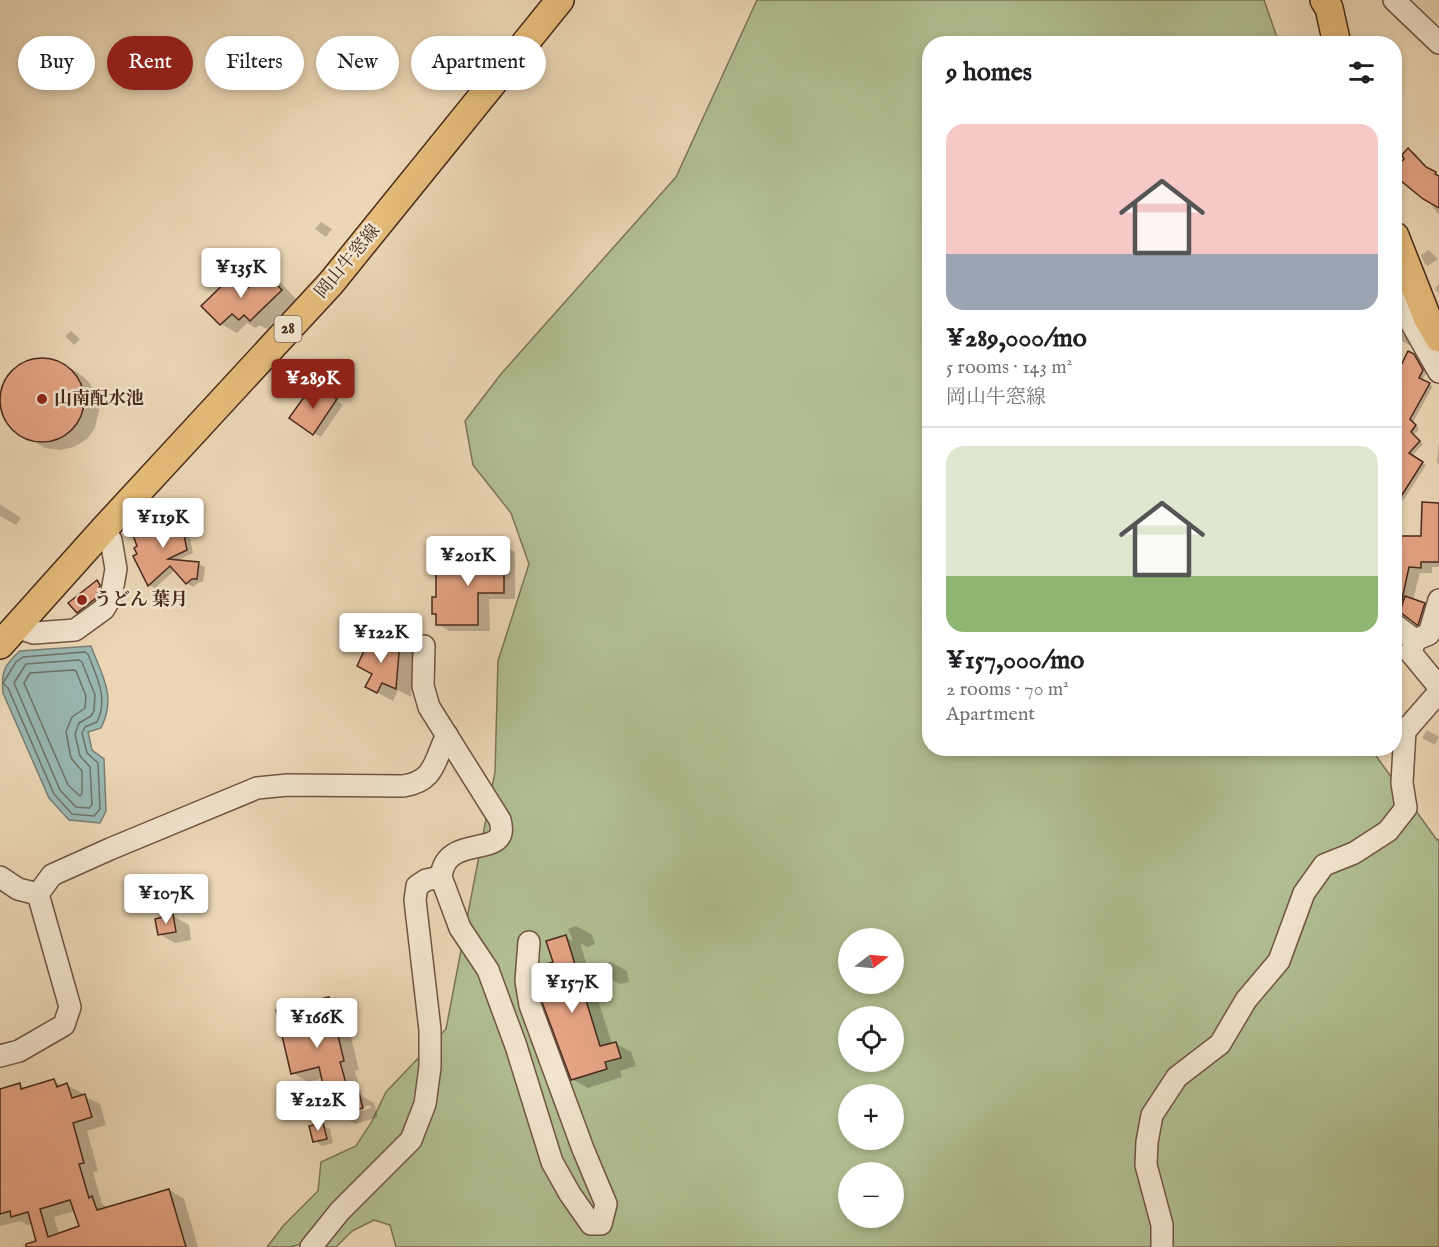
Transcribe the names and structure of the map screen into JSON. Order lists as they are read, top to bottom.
{
  "streets": {
    "main road": ["岡山牛窓線", "28"]
  },
  "places": ["山南配水池", "うどん 葉月"],
  "north": "right",
  "page": {
    "chip": [
      "Buy",
      "Rent",
      "Filters",
      "New",
      "Apartment"
    ],
    "heading": "9 homes",
    "list": [
      {
        "name": "¥289,000/mo",
        "note": "5 rooms · 143 m² · 岡山牛窓線"
      },
      {
        "name": "¥157,000/mo",
        "note": "2 rooms · 70 m² · Apartment"
      }
    ],
    "price": [
      "¥135K",
      "¥289K",
      "¥119K",
      "¥201K",
      "¥122K",
      "¥107K",
      "¥157K",
      "¥166K",
      "¥212K"
    ],
    "map_buttons": ["+", "−"]
  }
}
